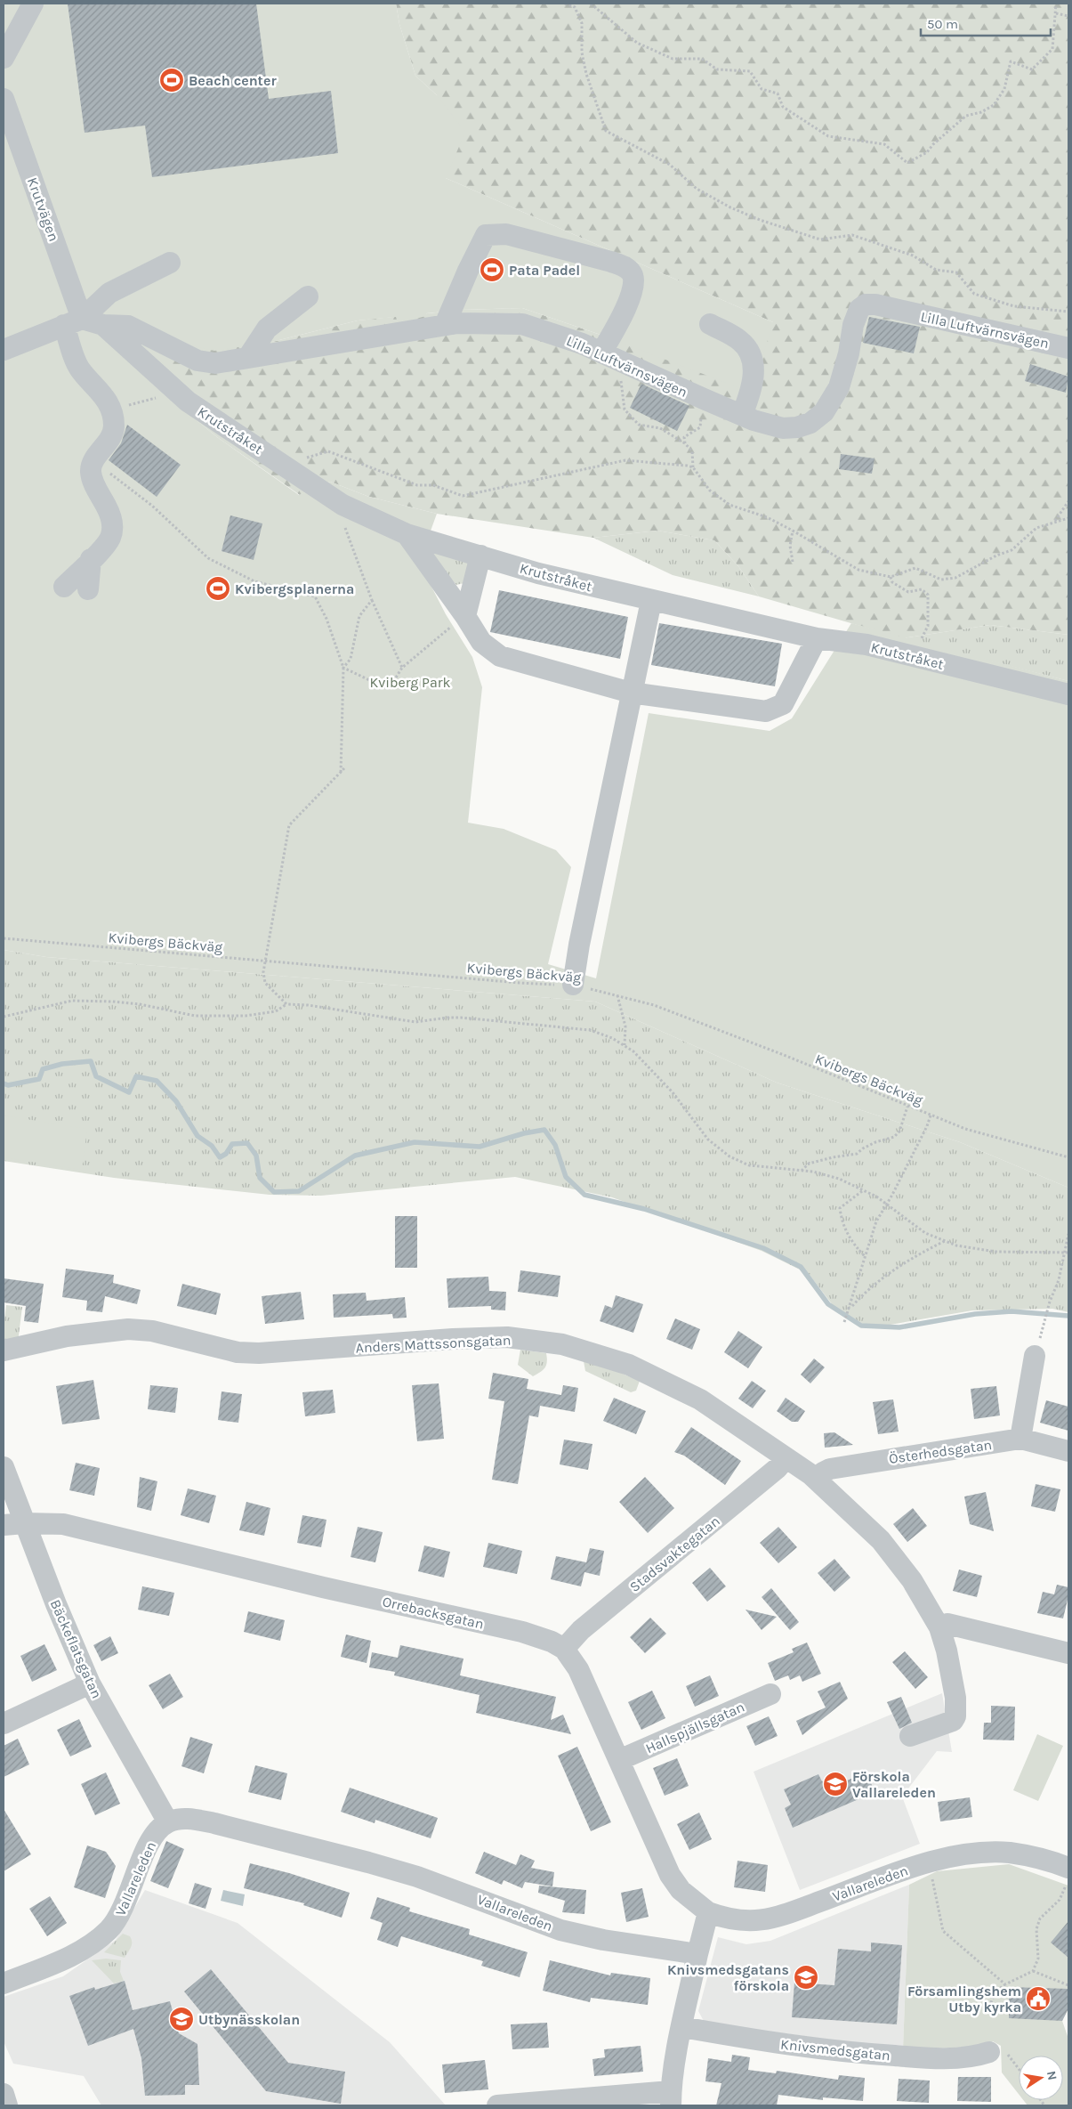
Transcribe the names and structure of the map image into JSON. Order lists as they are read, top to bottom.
{
  "streets": {
    "street": [
      "Krutvägen",
      "Lilla Luftvärnsvägen",
      "Krutstråket",
      "Anders Mattssonsgatan",
      "Österhedsgatan",
      "Stadsvaktegatan",
      "Orrebacksgatan",
      "Bäckeflatsgatan",
      "Hallspjällsgatan",
      "Vallareleden",
      "Knivsmedsgatan"
    ],
    "path": ["Kvibergs Bäckväg"]
  },
  "crossings": [
    ["Krutvägen", "Lilla Luftvärnsvägen"],
    ["Lilla Luftvärnsvägen", "Krutstråket"],
    ["Anders Mattssonsgatan", "Österhedsgatan"],
    ["Anders Mattssonsgatan", "Stadsvaktegatan"],
    ["Stadsvaktegatan", "Orrebacksgatan"],
    ["Orrebacksgatan", "Bäckeflatsgatan"],
    ["Orrebacksgatan", "Hallspjällsgatan"],
    ["Orrebacksgatan", "Vallareleden"],
    ["Bäckeflatsgatan", "Vallareleden"]
  ],
  "parks": ["Kviberg Park"],
  "places": {
    "sports": ["Beach center", "Pata Padel", "Kvibergsplanerna"],
    "school or university": ["Förskola Vallareleden", "Knivsmedsgatans förskola", "Utbynässkolan"],
    "public building": ["Församlingshem Utby kyrka"]
  },
  "scale_bar": "50 m",
  "north": "right"
}
